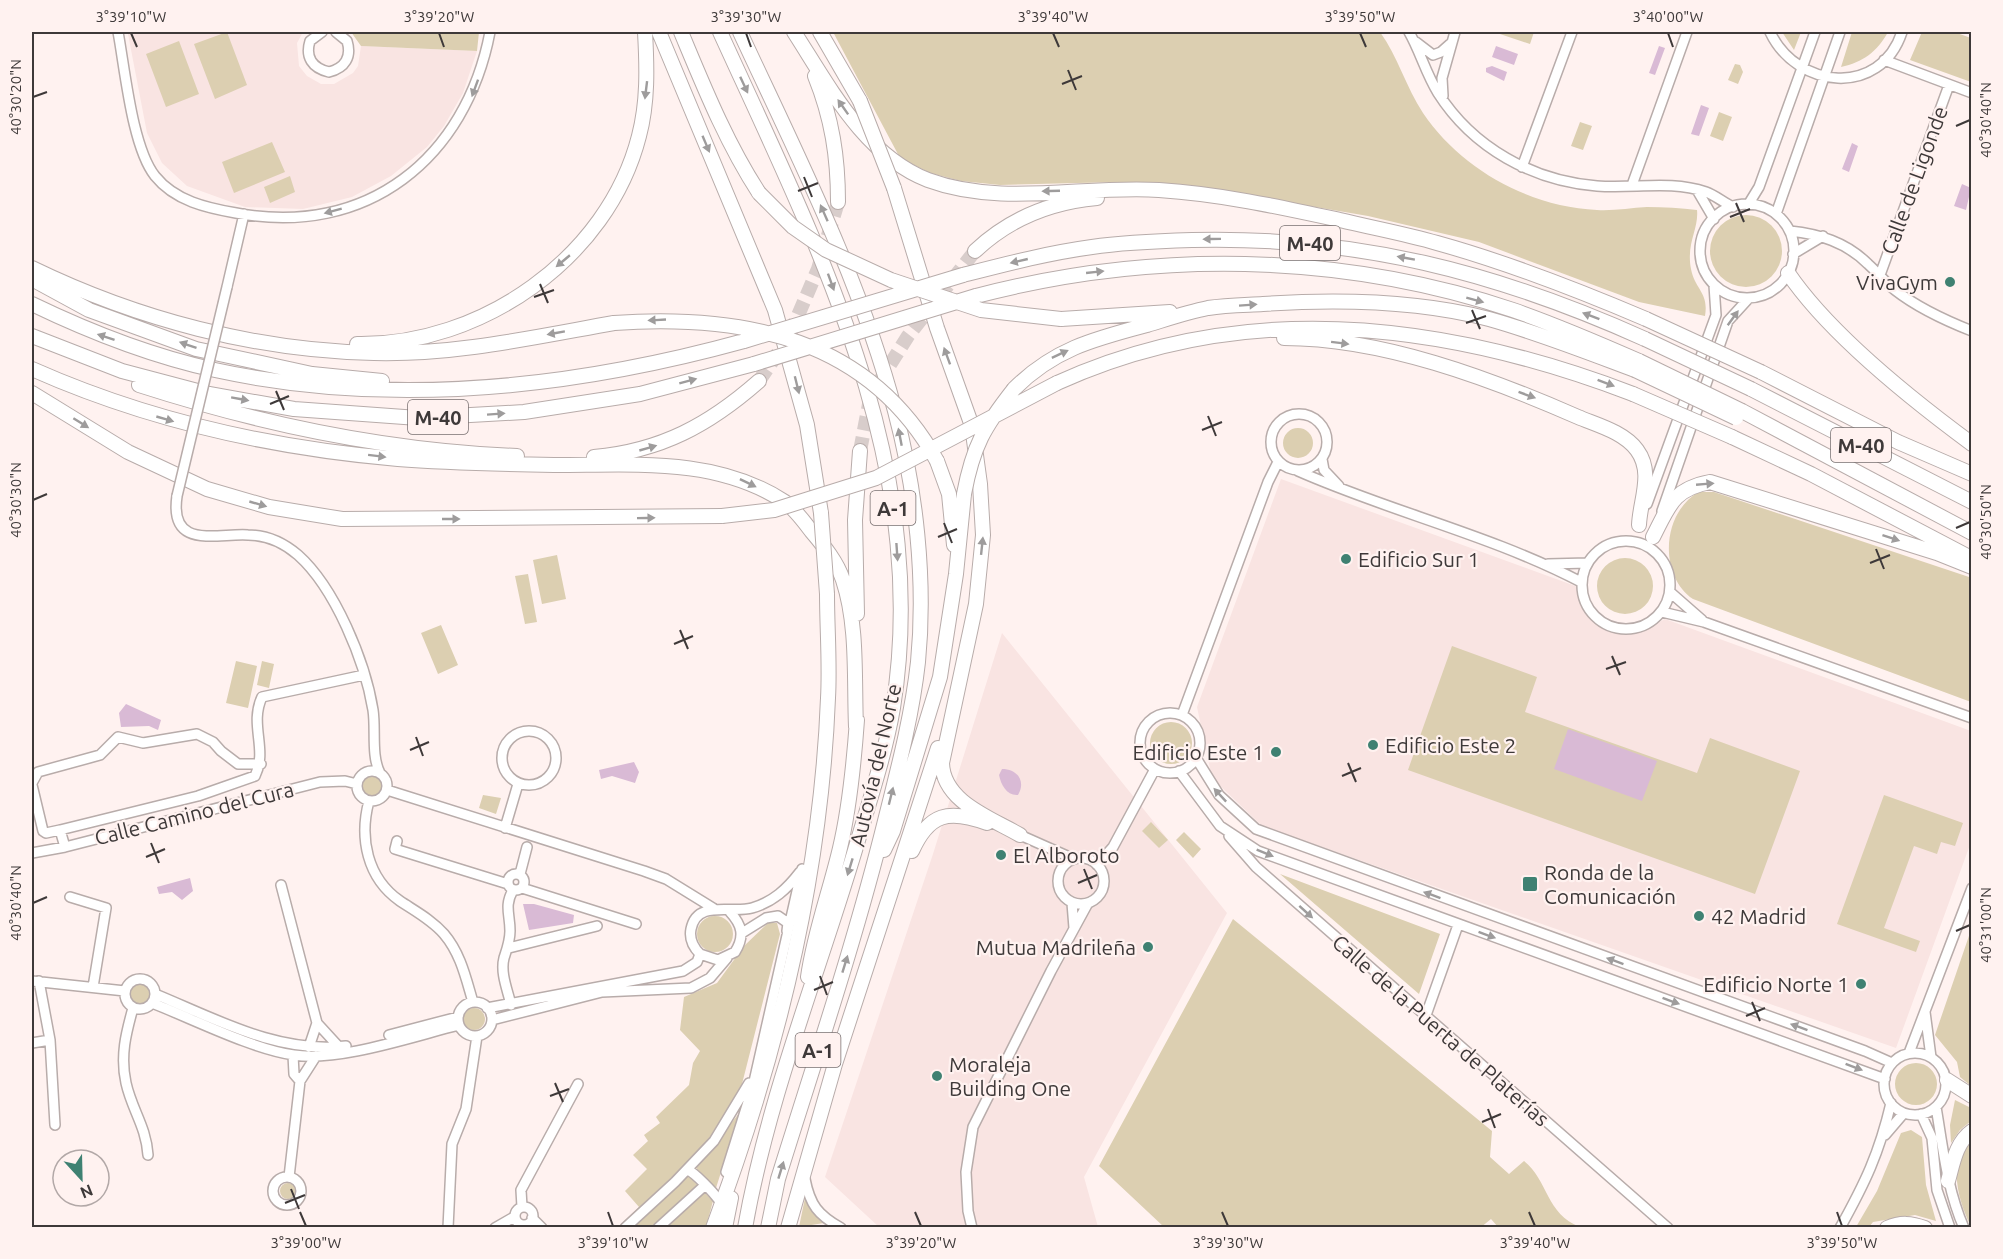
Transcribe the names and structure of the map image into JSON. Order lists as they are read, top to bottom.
{
  "streets": {
    "highway": ["M-40", "A-1", "Autovía del Norte"],
    "street": ["Calle de Ligonde", "Calle Camino del Cura", "Calle de la Puerta de Platerías"]
  },
  "places": {
    "other": [
      "VivaGym",
      "Edificio Sur 1",
      "Edificio Este 2",
      "Edificio Este 1",
      "El Alboroto",
      "42 Madrid",
      "Mutua Madrileña",
      "Edificio Norte 1",
      "Moraleja Building One"
    ],
    "transit": ["Ronda de la Comunicación"]
  },
  "north": "bottom",
  "coordinates": [
    "3°39'10\"W",
    "3°39'20\"W",
    "3°39'30\"W",
    "3°39'40\"W",
    "3°39'50\"W",
    "3°40'00\"W",
    "40°30'20\"N",
    "40°30'40\"N",
    "40°30'30\"N",
    "40°30'50\"N",
    "40°31'00\"N",
    "3°39'00\"W"
  ]
}
